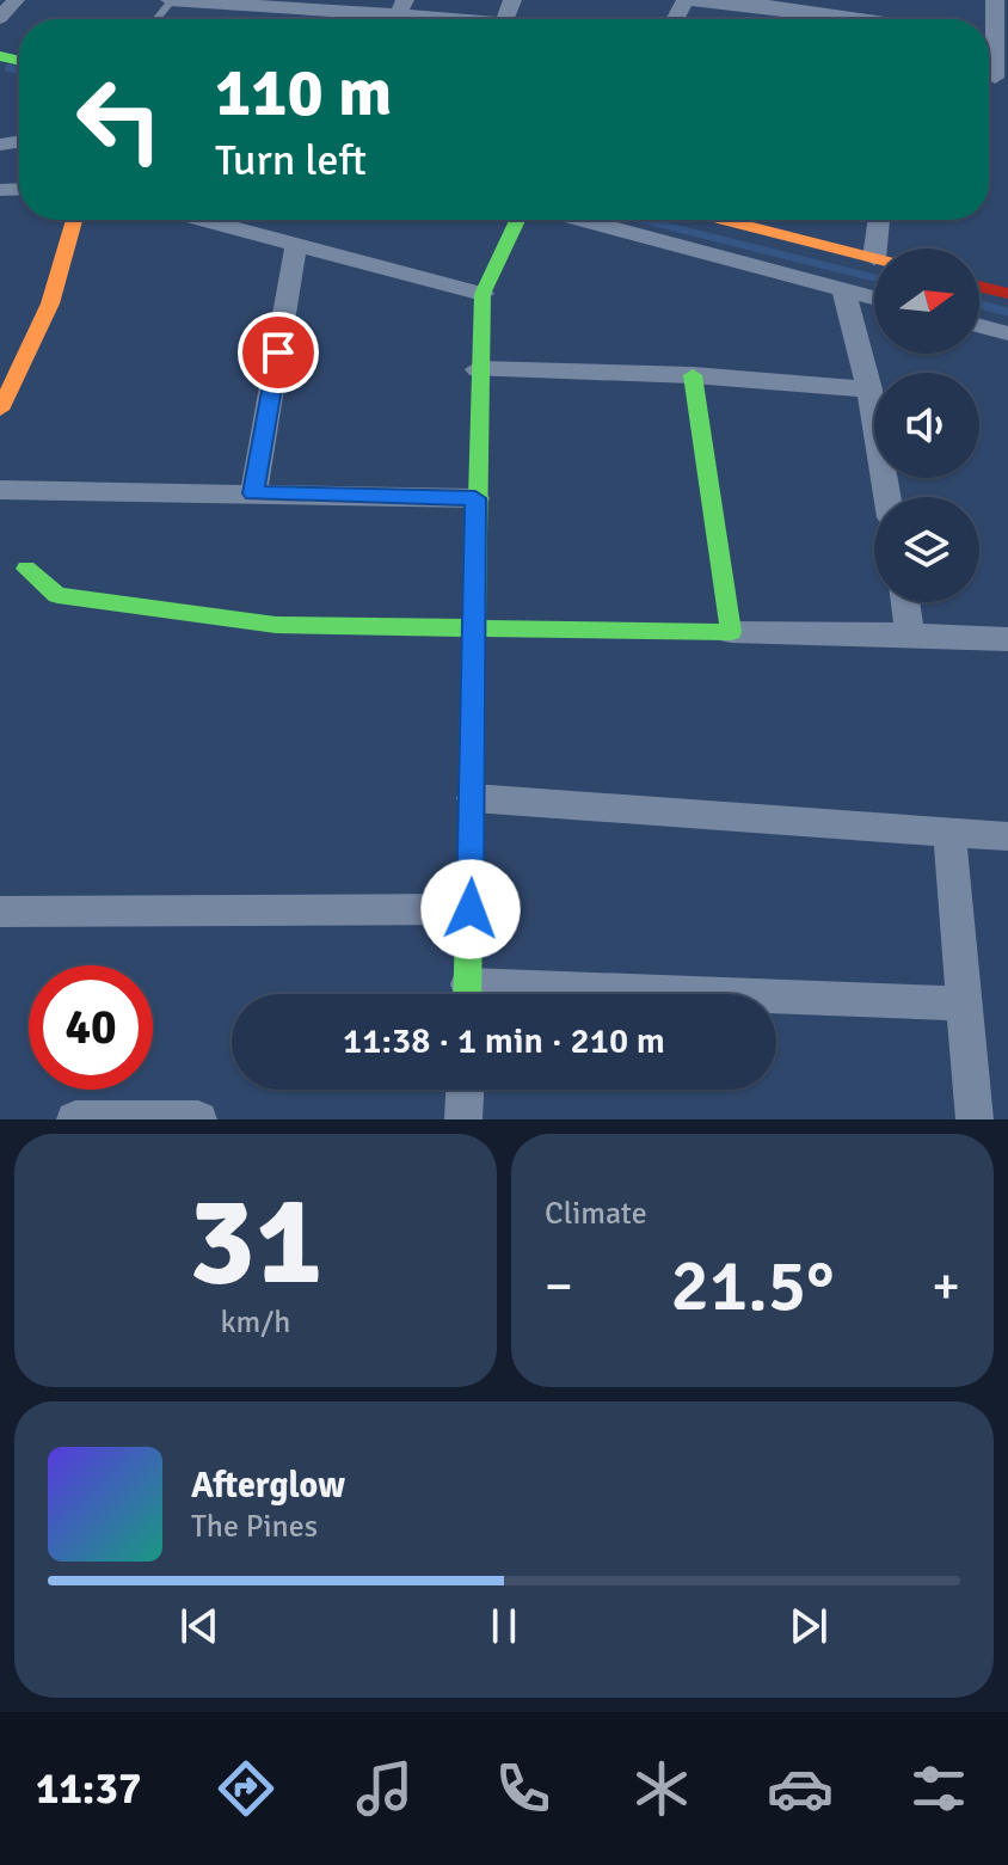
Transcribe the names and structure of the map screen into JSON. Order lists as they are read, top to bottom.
{
  "north": "right",
  "page": {
    "turn": ["110 m", "Turn left"],
    "limit": "40",
    "trip": "11:38 · 1 min · 210 m",
    "tile": [
      ["31", "km/h"],
      "Climate"
    ],
    "heat": ["−", "21.5°", "+"],
    "song": ["Afterglow", "The Pines"],
    "tabs": "11:37"
  }
}
